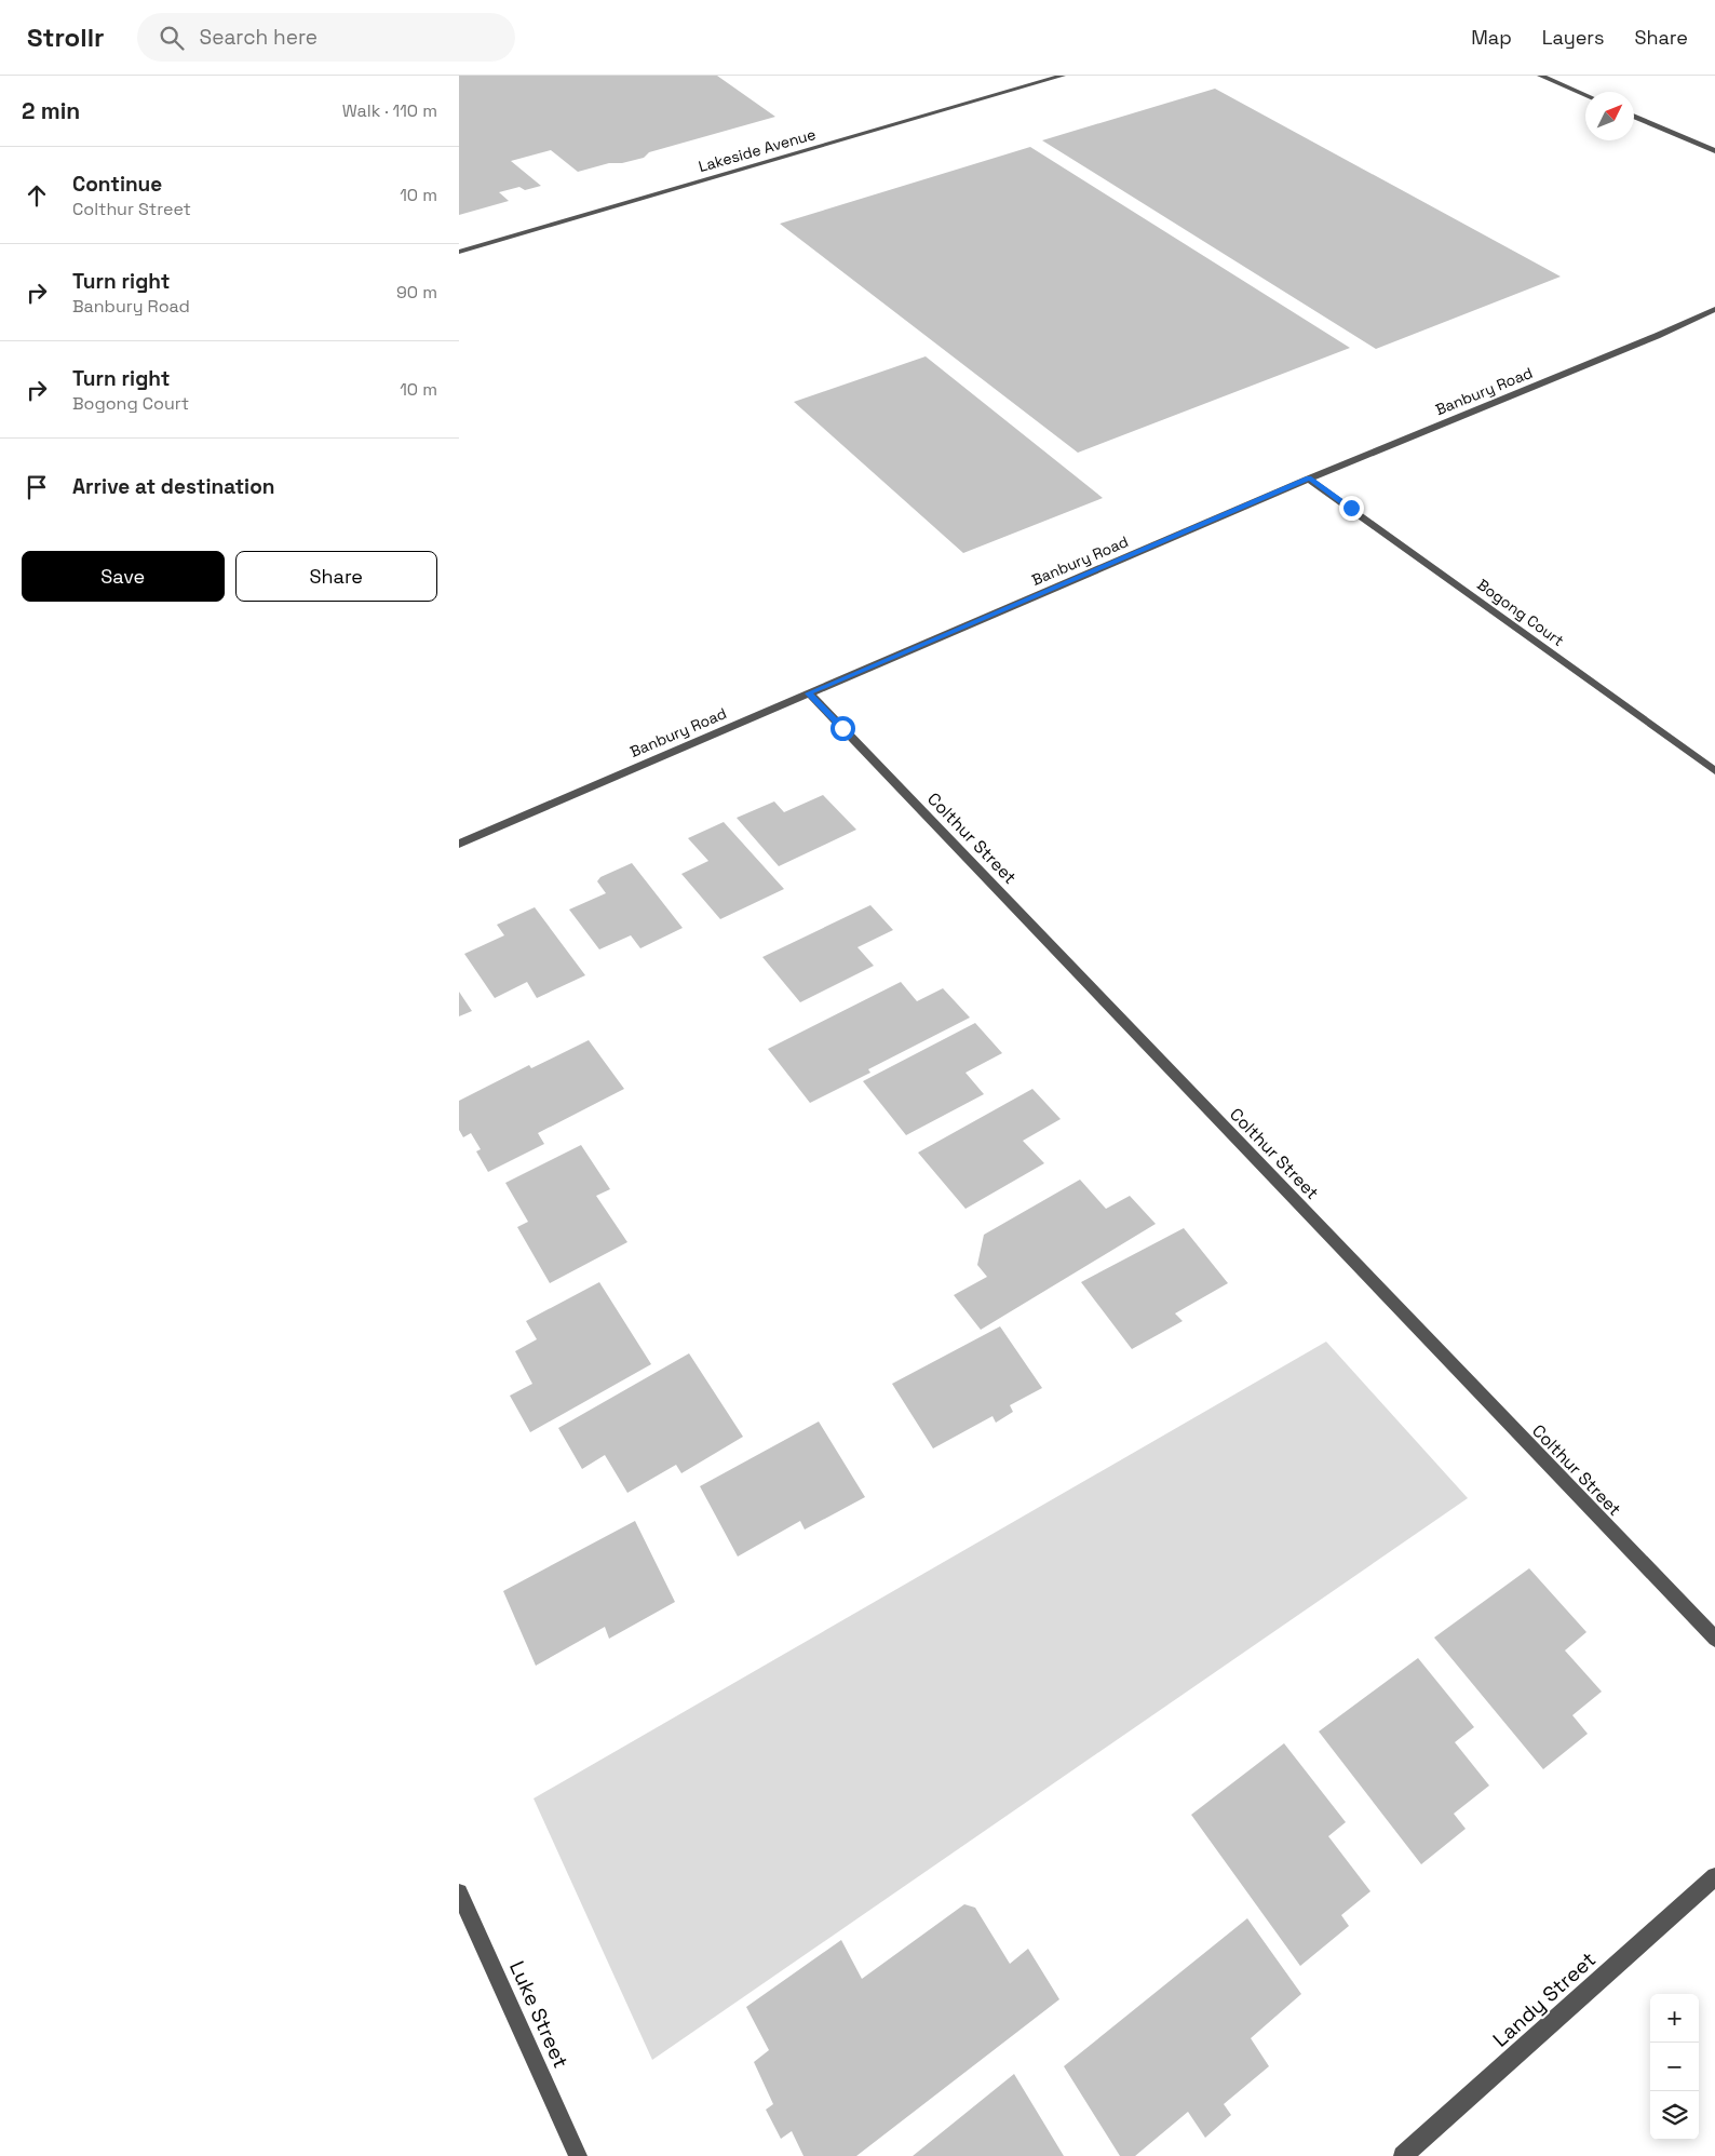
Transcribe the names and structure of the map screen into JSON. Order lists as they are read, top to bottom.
{
  "streets": {
    "street": [
      "Lakeside Avenue",
      "Banbury Road",
      "Bogong Court",
      "Colthur Street",
      "Landy Street",
      "Luke Street"
    ]
  },
  "crossings": [
    ["Banbury Road", "Bogong Court"],
    ["Banbury Road", "Colthur Street"]
  ],
  "north": "top right",
  "page": {
    "header": "Strollr",
    "search": "Search here",
    "nav": ["Map", "Layers", "Share"],
    "heading": ["2 min", "Walk · 110 m"],
    "list": [
      ["Continue", "Colthur Street", "10 m"],
      ["Turn right", "Banbury Road", "90 m"],
      ["Turn right", "Bogong Court", "10 m"],
      "Arrive at destination"
    ],
    "buttons": ["Save", "Share"],
    "map_buttons": ["+", "−"]
  }
}
